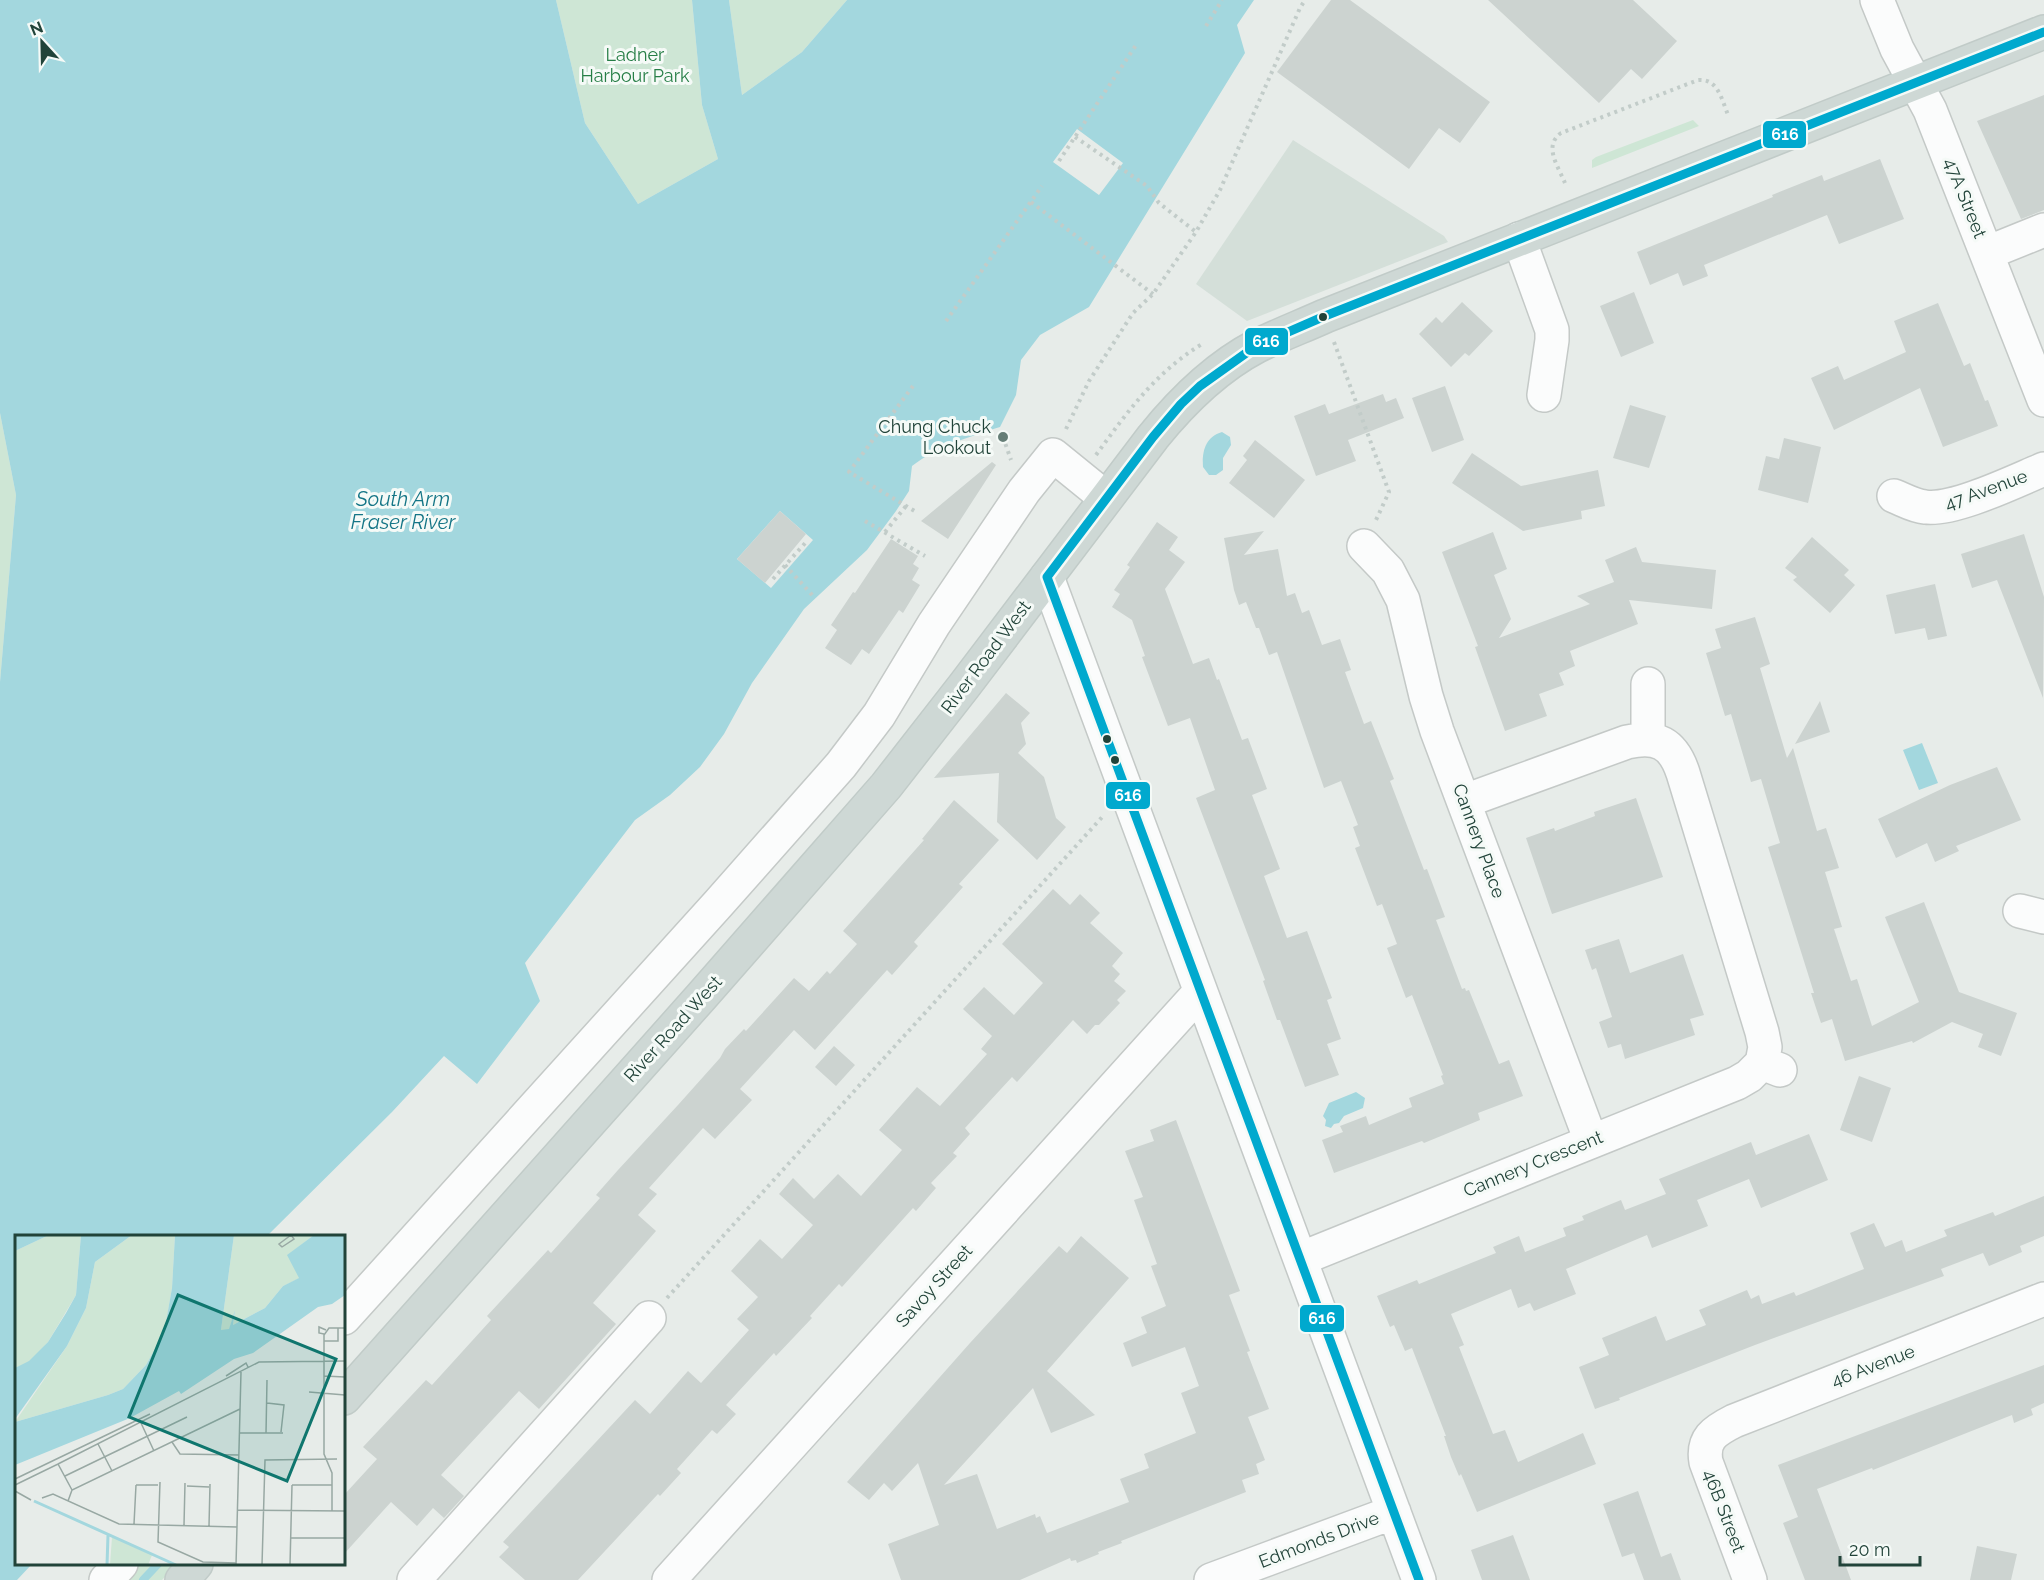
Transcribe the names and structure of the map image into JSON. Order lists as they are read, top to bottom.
{
  "streets": {
    "main road": ["River Road West"],
    "street": [
      "47A Street",
      "47 Avenue",
      "Cannery Place",
      "Cannery Crescent",
      "Savoy Street",
      "46 Avenue",
      "46B Street",
      "Edmonds Drive"
    ]
  },
  "crossings": [
    ["47A Street", "River Road West"],
    ["Cannery Place", "Cannery Crescent"],
    ["46 Avenue", "46B Street"]
  ],
  "water": ["South Arm Fraser River"],
  "parks": ["Ladner Harbour Park"],
  "places": ["Chung Chuck Lookout"],
  "lines": ["transit line 616"],
  "scale_bar": "20 m",
  "north": "top"
}
